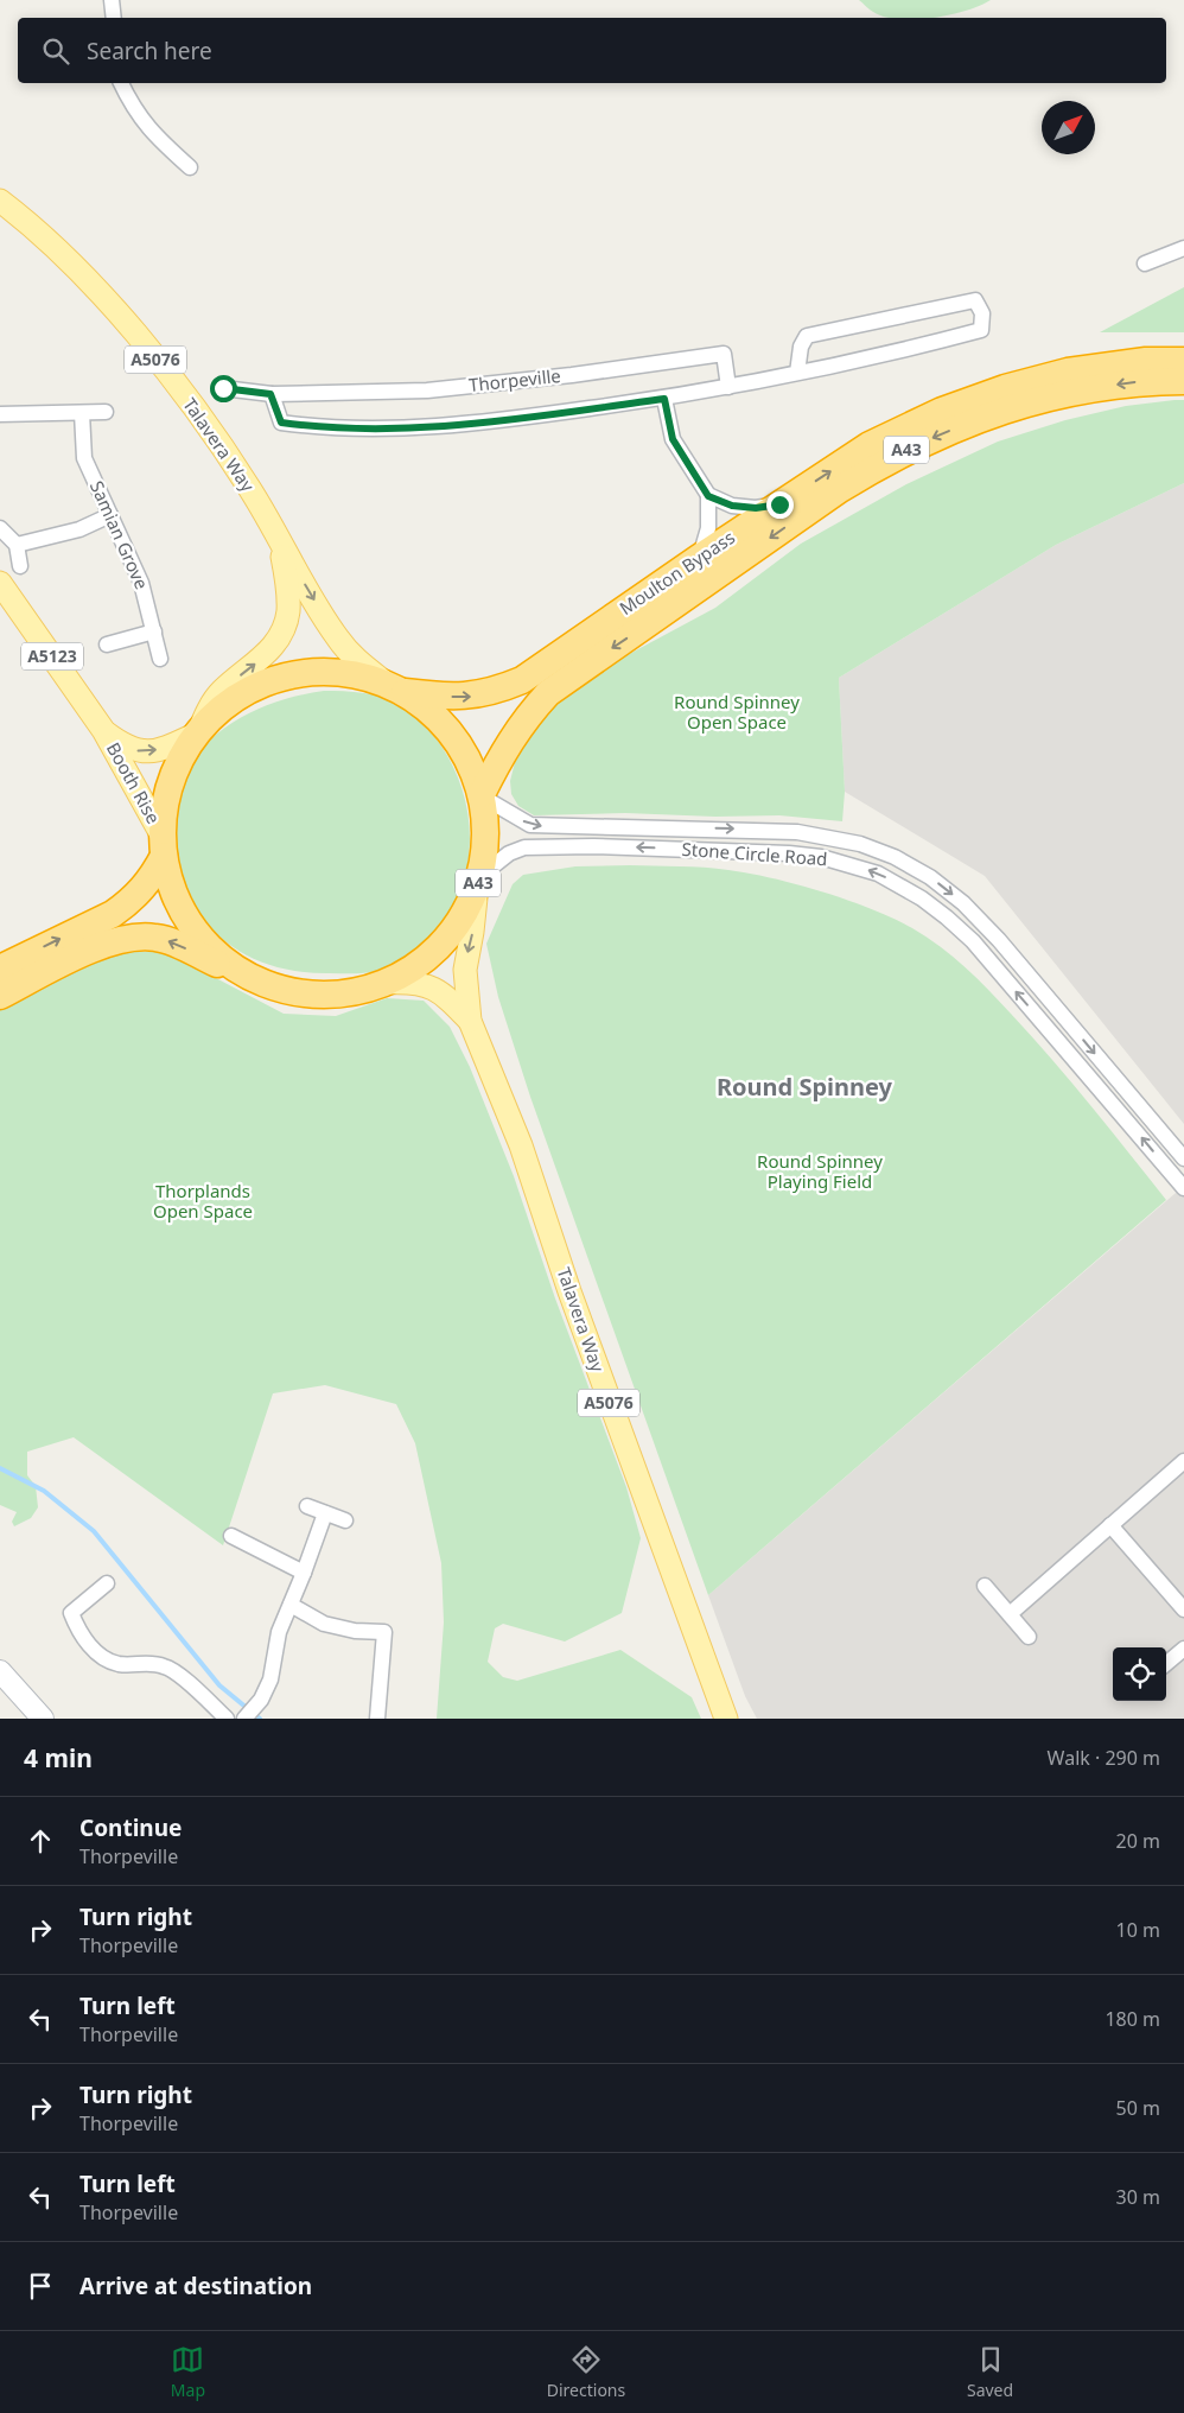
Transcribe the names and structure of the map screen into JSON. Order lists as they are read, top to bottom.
{
  "streets": {
    "highway": ["A43", "Moulton Bypass"],
    "main road": [
      "A5076",
      "Talavera Way",
      "A5123",
      "Booth Rise"
    ],
    "street": ["Thorpeville", "Samian Grove", "Stone Circle Road"]
  },
  "crossings": [
    ["Talavera Way", "A43"],
    ["Talavera Way", "Moulton Bypass"],
    ["Talavera Way", "Booth Rise"],
    ["Talavera Way", "Stone Circle Road"],
    ["A43", "Moulton Bypass"],
    ["A43", "Booth Rise"],
    ["A43", "Stone Circle Road"],
    ["Moulton Bypass", "Stone Circle Road"]
  ],
  "districts": ["Round Spinney"],
  "parks": ["Round Spinney Open Space", "Round Spinney Playing Field", "Thorplands Open Space"],
  "north": "top right",
  "page": {
    "search": "Search here",
    "heading": ["4 min", "Walk · 290 m"],
    "list": [
      ["Continue", "Thorpeville", "20 m"],
      ["Turn right", "Thorpeville", "10 m"],
      ["Turn left", "Thorpeville", "180 m"],
      ["Turn right", "Thorpeville", "50 m"],
      ["Turn left", "Thorpeville", "30 m"],
      "Arrive at destination"
    ],
    "nav": ["Map", "Directions", "Saved"]
  }
}
